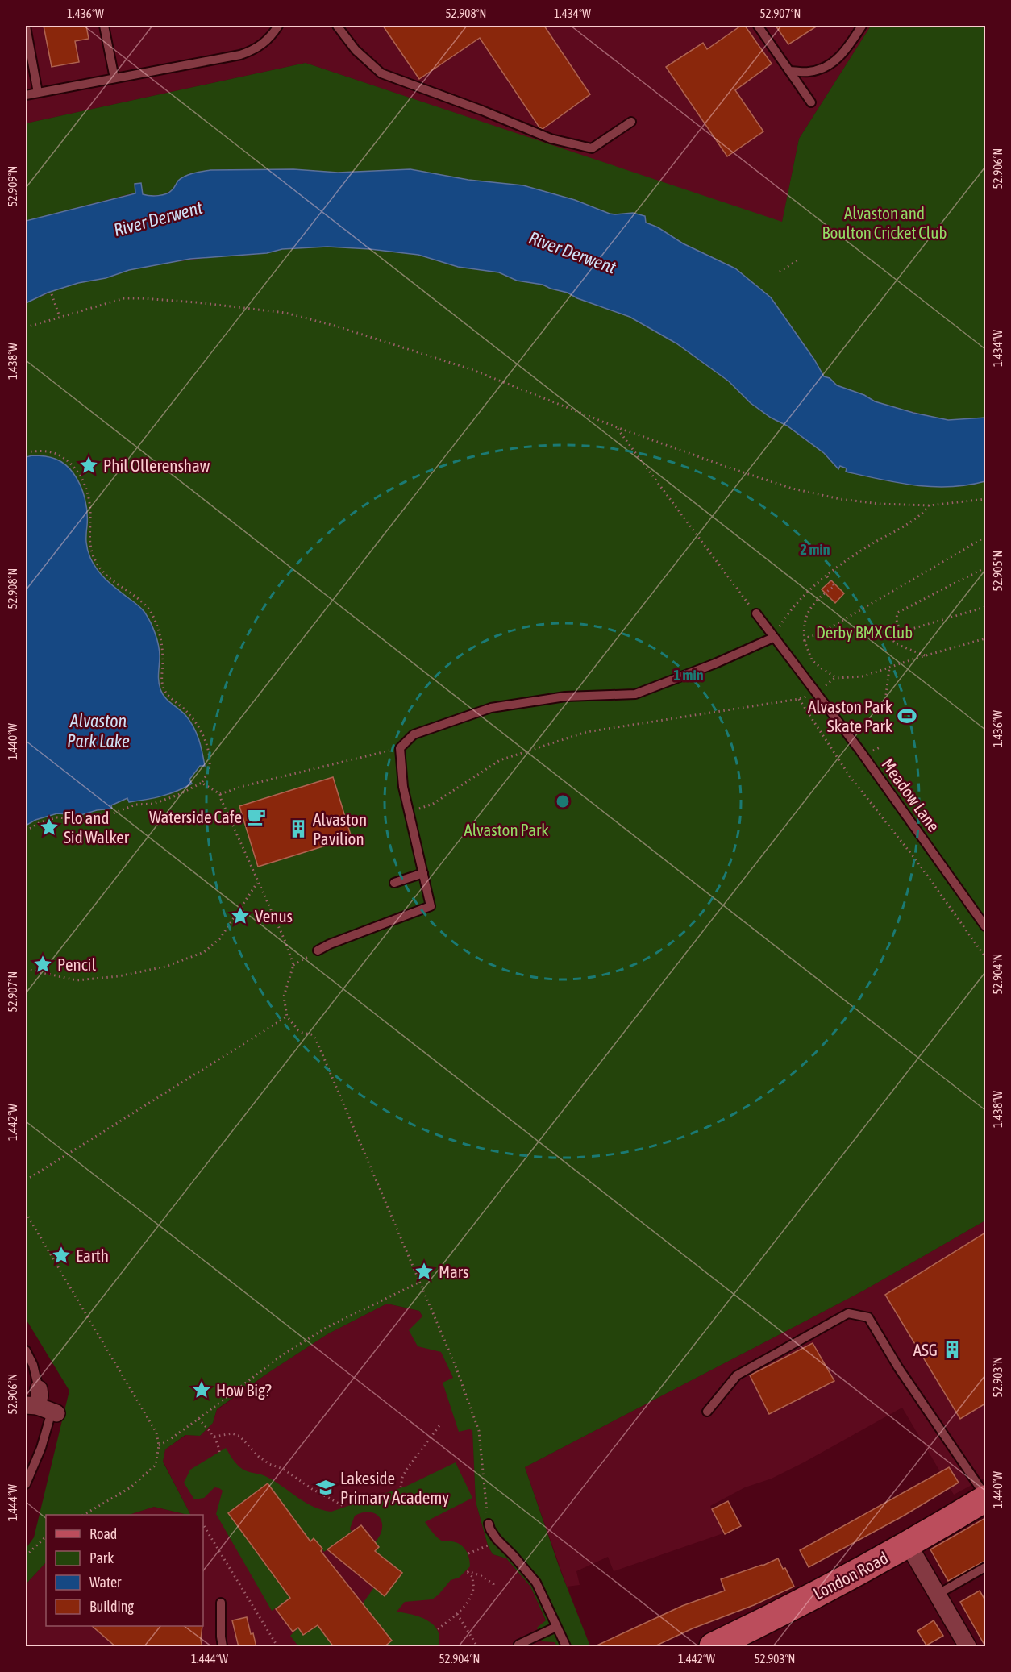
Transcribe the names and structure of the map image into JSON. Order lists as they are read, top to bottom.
{
  "streets": {
    "main road": ["London Road"],
    "lane": ["Meadow Lane"]
  },
  "water": ["River Derwent", "Alvaston Park Lake"],
  "parks": ["Alvaston and Boulton Cricket Club", "Derby BMX Club", "Alvaston Park"],
  "places": {
    "place": [
      "Phil Ollerenshaw",
      "Flo and Sid Walker",
      "Venus",
      "Pencil",
      "Earth",
      "Mars",
      "How Big?"
    ],
    "sports": ["Alvaston Park Skate Park"],
    "cafe": ["Waterside Cafe"],
    "building": ["Alvaston Pavilion", "ASG"],
    "school or university": ["Lakeside Primary Academy"]
  },
  "legend": [
    "Road",
    "Park",
    "Water",
    "Building"
  ],
  "coordinates": [
    "1.436°W",
    "52.908°N",
    "1.434°W",
    "52.907°N",
    "52.906°N",
    "52.909°N",
    "1.438°W",
    "52.905°N",
    "1.440°W",
    "52.904°N",
    "1.442°W",
    "52.903°N",
    "1.444°W"
  ],
  "rings": ["2 min", "1 min"]
}
